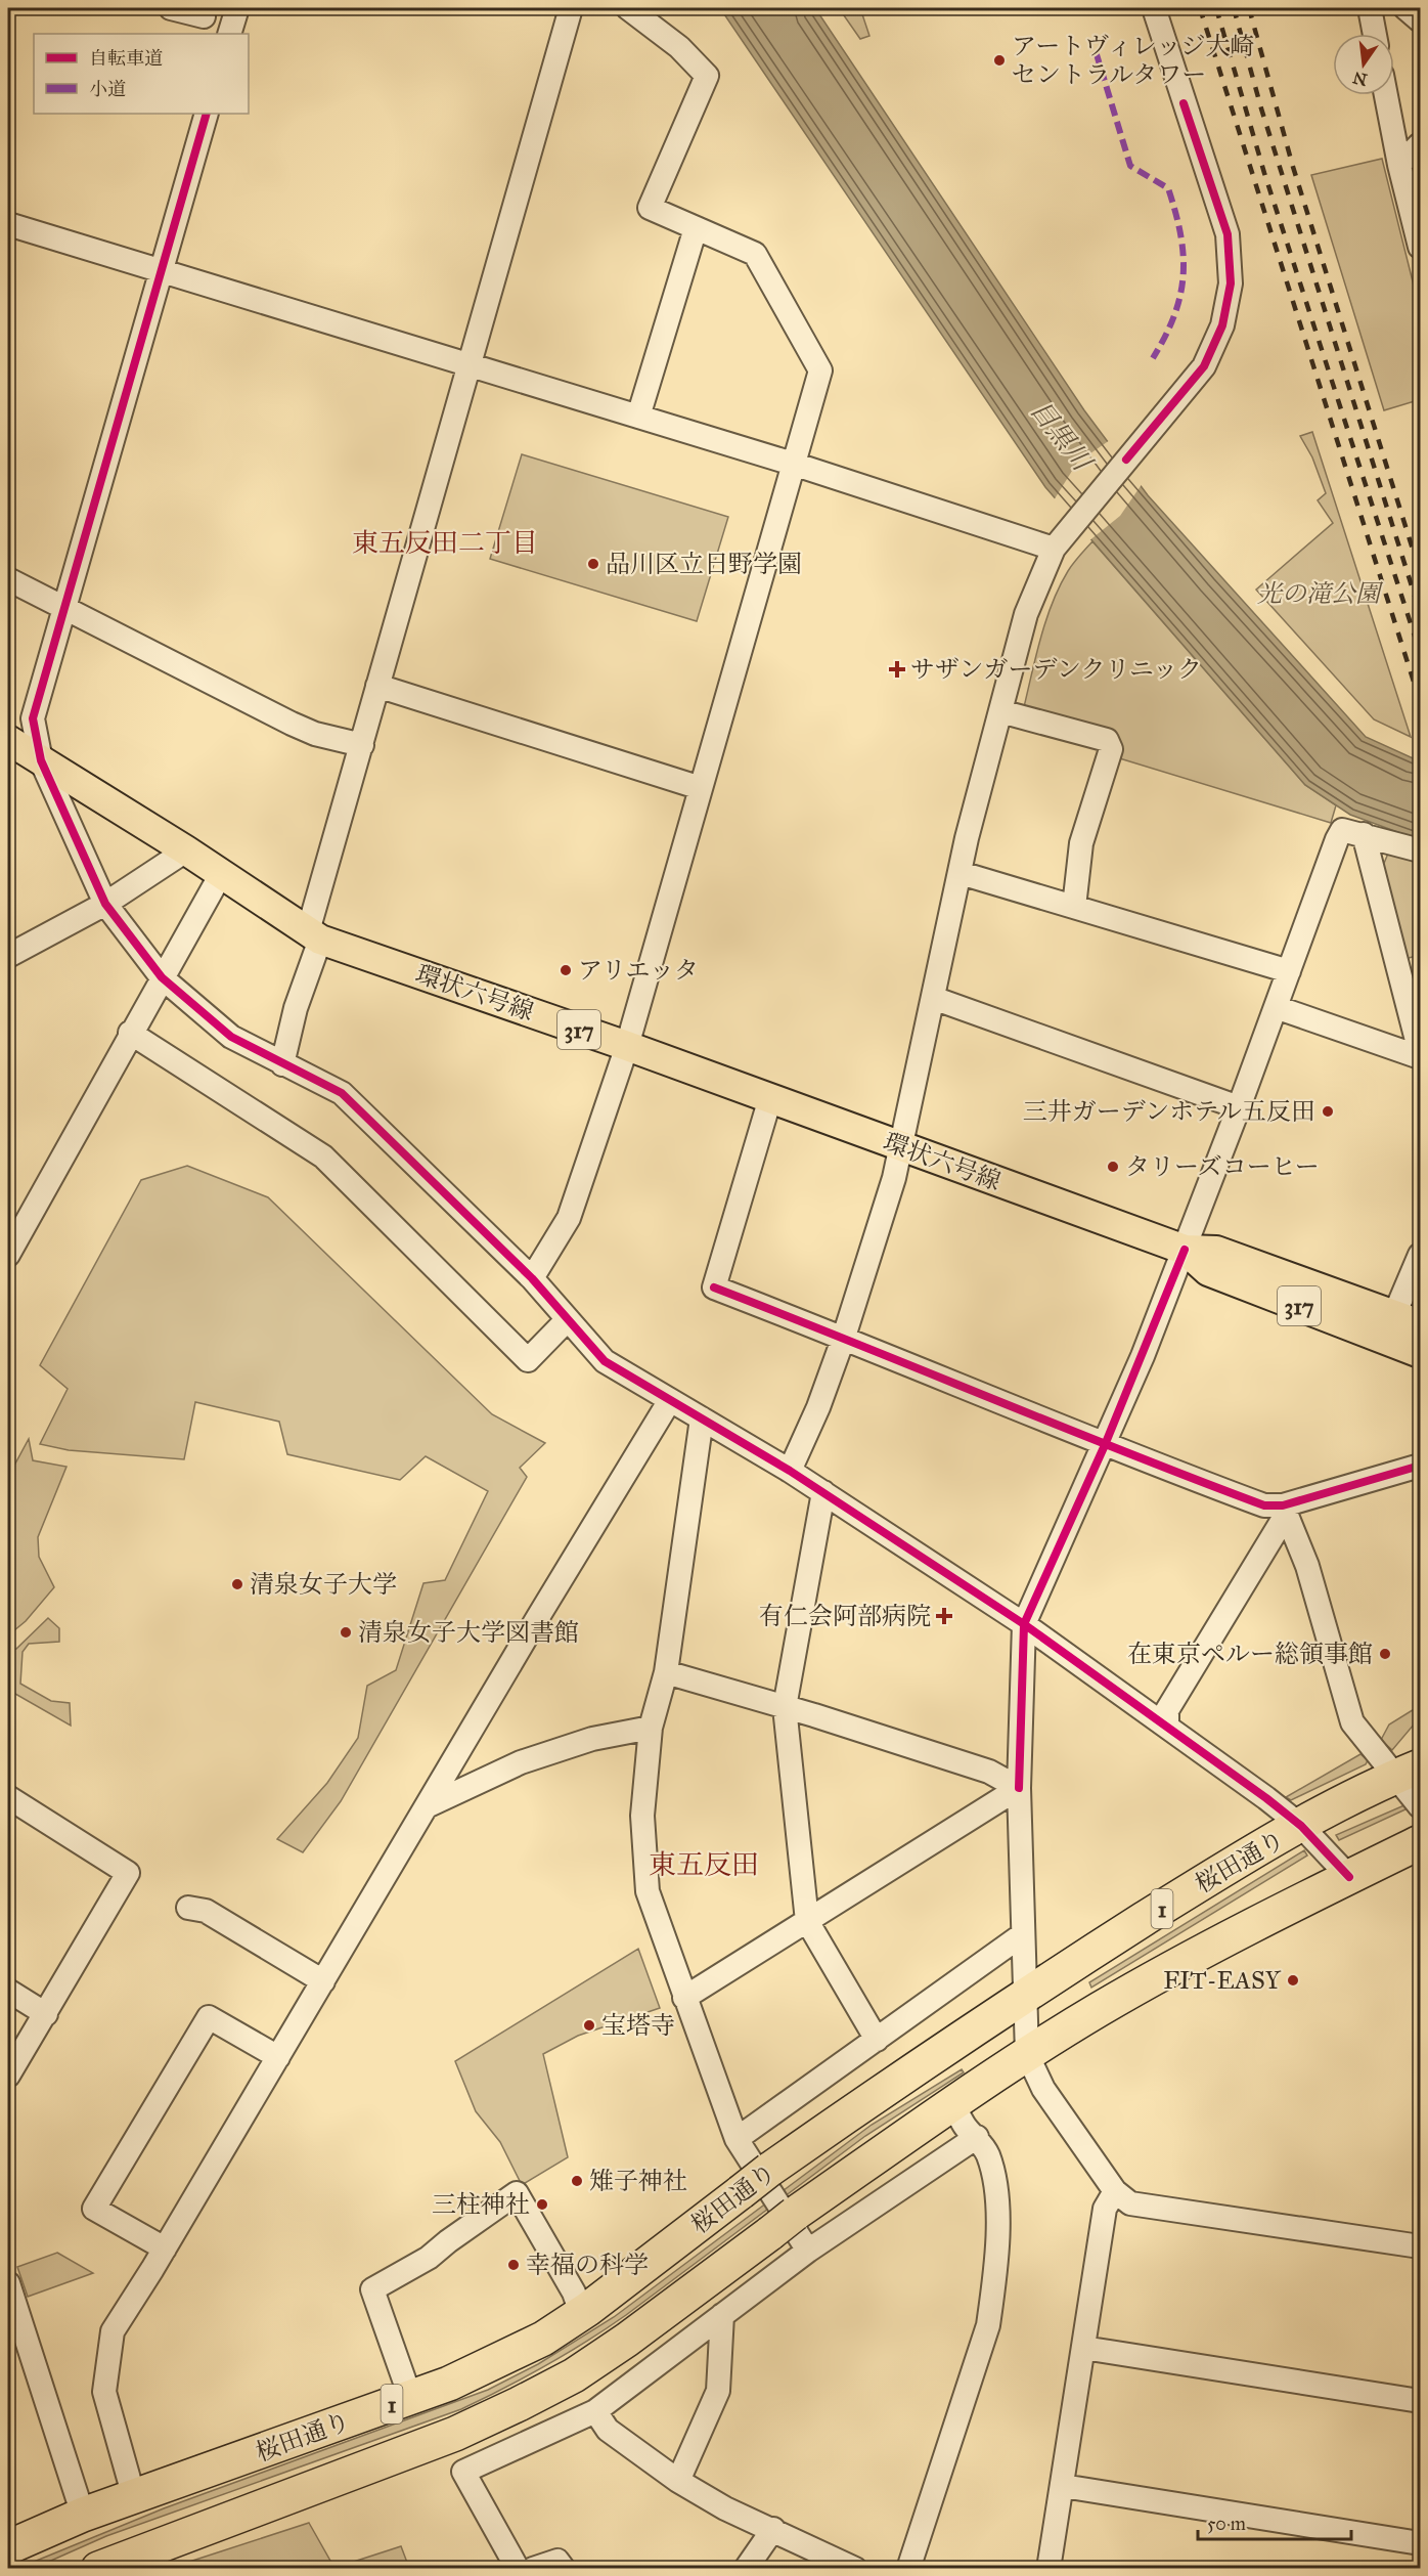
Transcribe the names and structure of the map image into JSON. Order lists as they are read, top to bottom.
{
  "streets": {
    "highway": ["桜田通り", "1"],
    "main road": ["環状六号線", "317"]
  },
  "districts": ["東五反田二丁目", "東五反田"],
  "water": ["目黒川"],
  "parks": ["光の滝公園"],
  "places": {
    "other": [
      "アートヴィレッジ大崎 セントラルタワー",
      "品川区立日野学園",
      "アリエッタ",
      "三井ガーデンホテル五反田",
      "タリーズコーヒー",
      "清泉女子大学",
      "清泉女子大学図書館",
      "在東京ペルー総領事館",
      "FIT-EASY",
      "宝塔寺",
      "雉子神社",
      "三柱神社",
      "幸福の科学"
    ],
    "health": ["サザンガーデンクリニック", "有仁会阿部病院"]
  },
  "legend": ["自転車道", "小道"],
  "scale_bar": "50 m",
  "north": "bottom"
}
